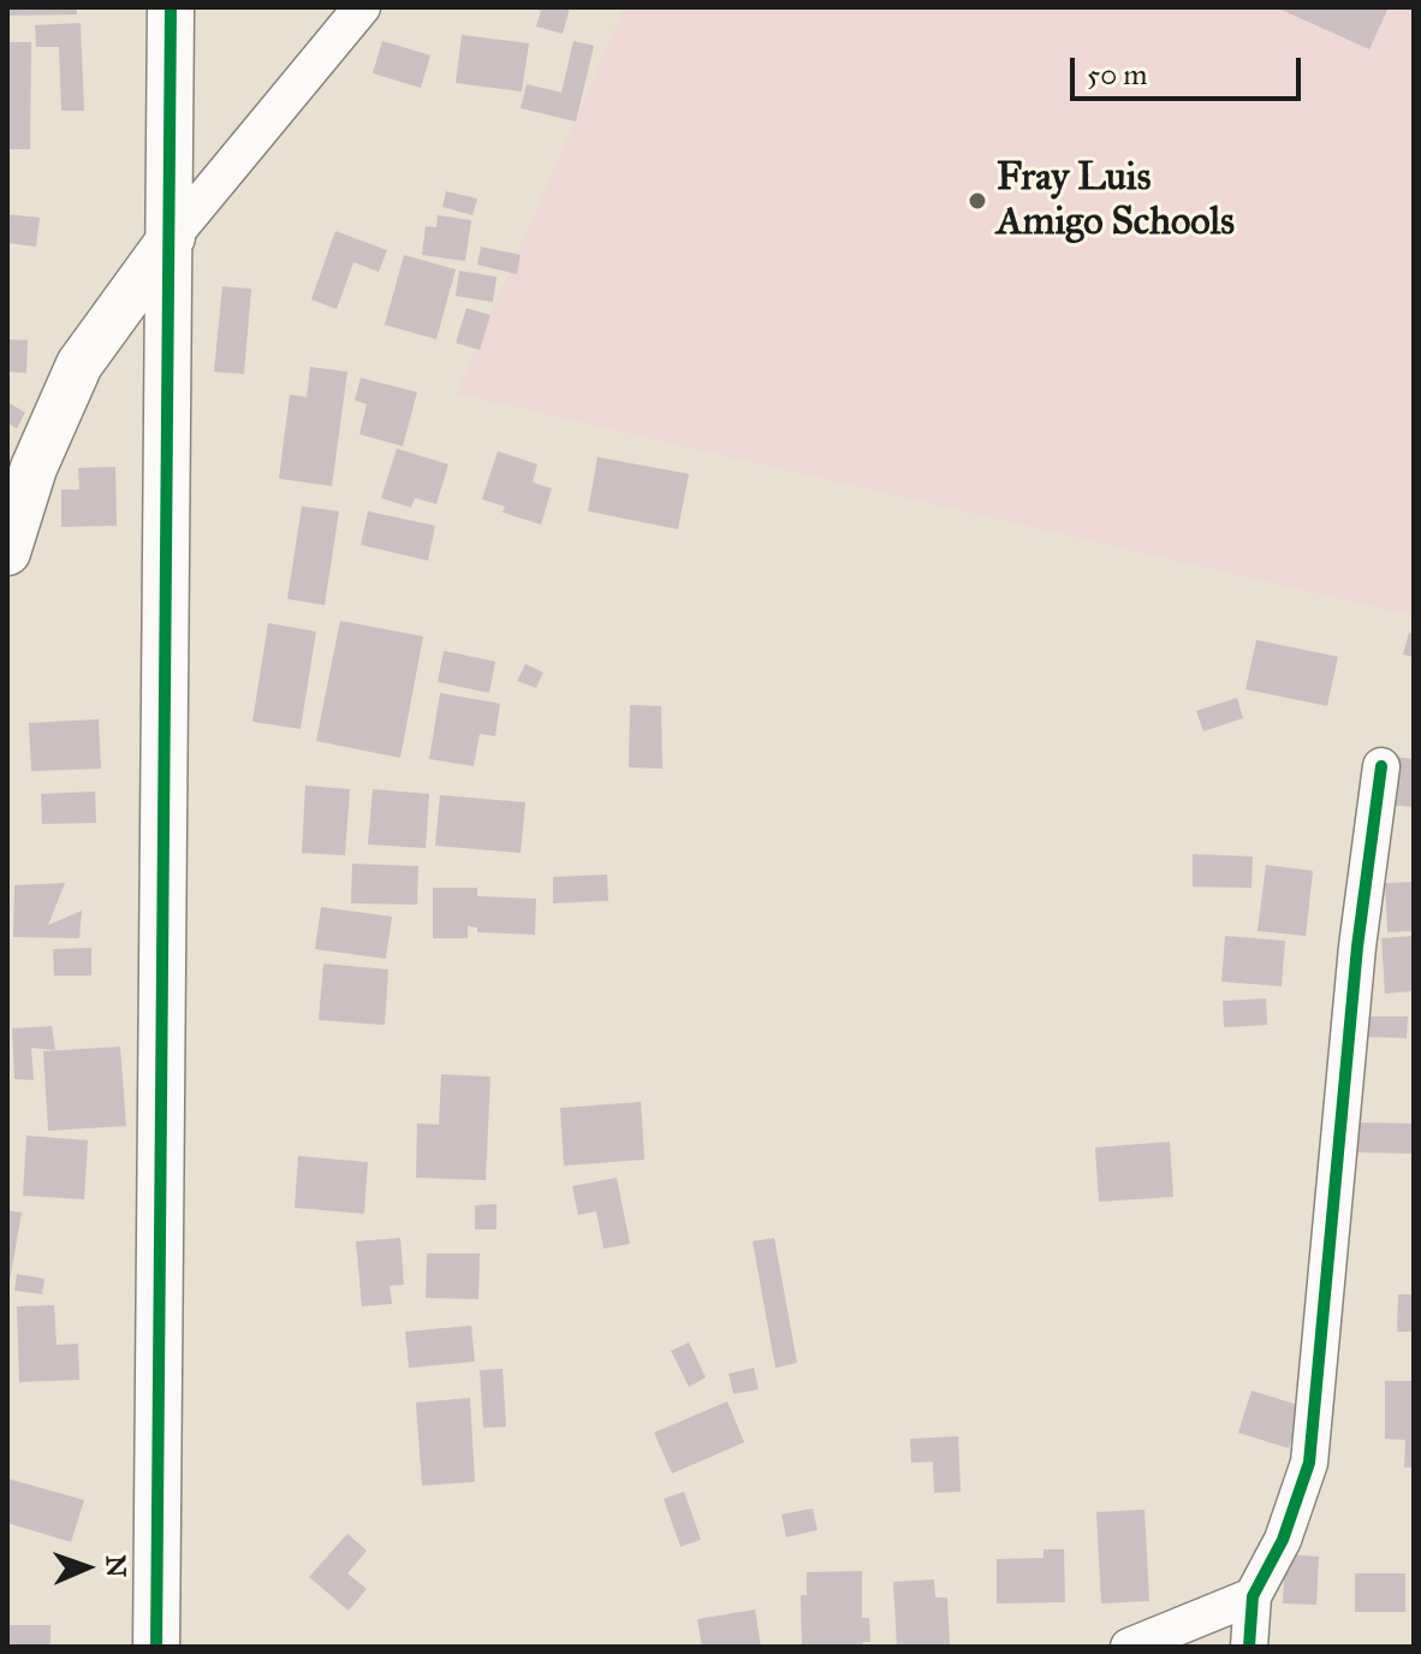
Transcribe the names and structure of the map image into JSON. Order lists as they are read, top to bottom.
{
  "places": ["Fray Luis Amigo Schools"],
  "scale_bar": "50 m",
  "north": "right"
}
